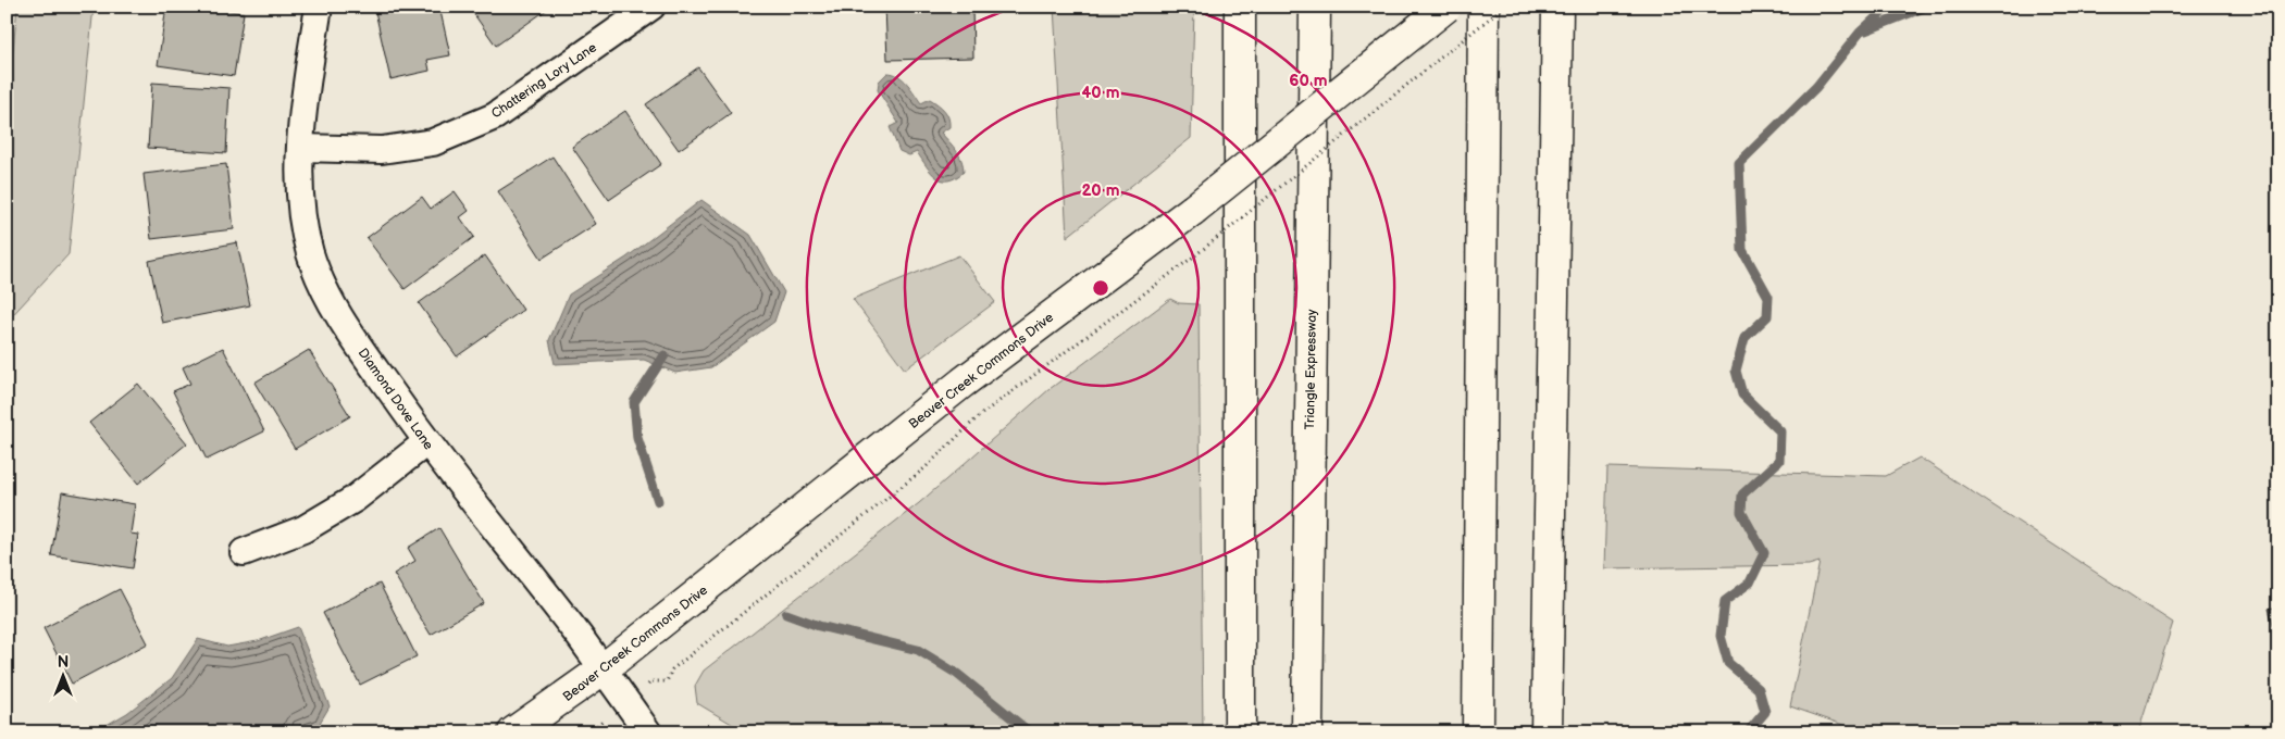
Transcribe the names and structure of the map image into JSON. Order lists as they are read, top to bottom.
{
  "streets": {
    "main road": ["Triangle Expressway", "Beaver Creek Commons Drive"],
    "street": ["Chattering Lory Lane", "Diamond Dove Lane"]
  },
  "crossings": [
    ["Chattering Lory Lane", "Diamond Dove Lane"],
    ["Beaver Creek Commons Drive", "Diamond Dove Lane"]
  ],
  "north": "top",
  "rings": ["60 m", "40 m", "20 m"]
}
